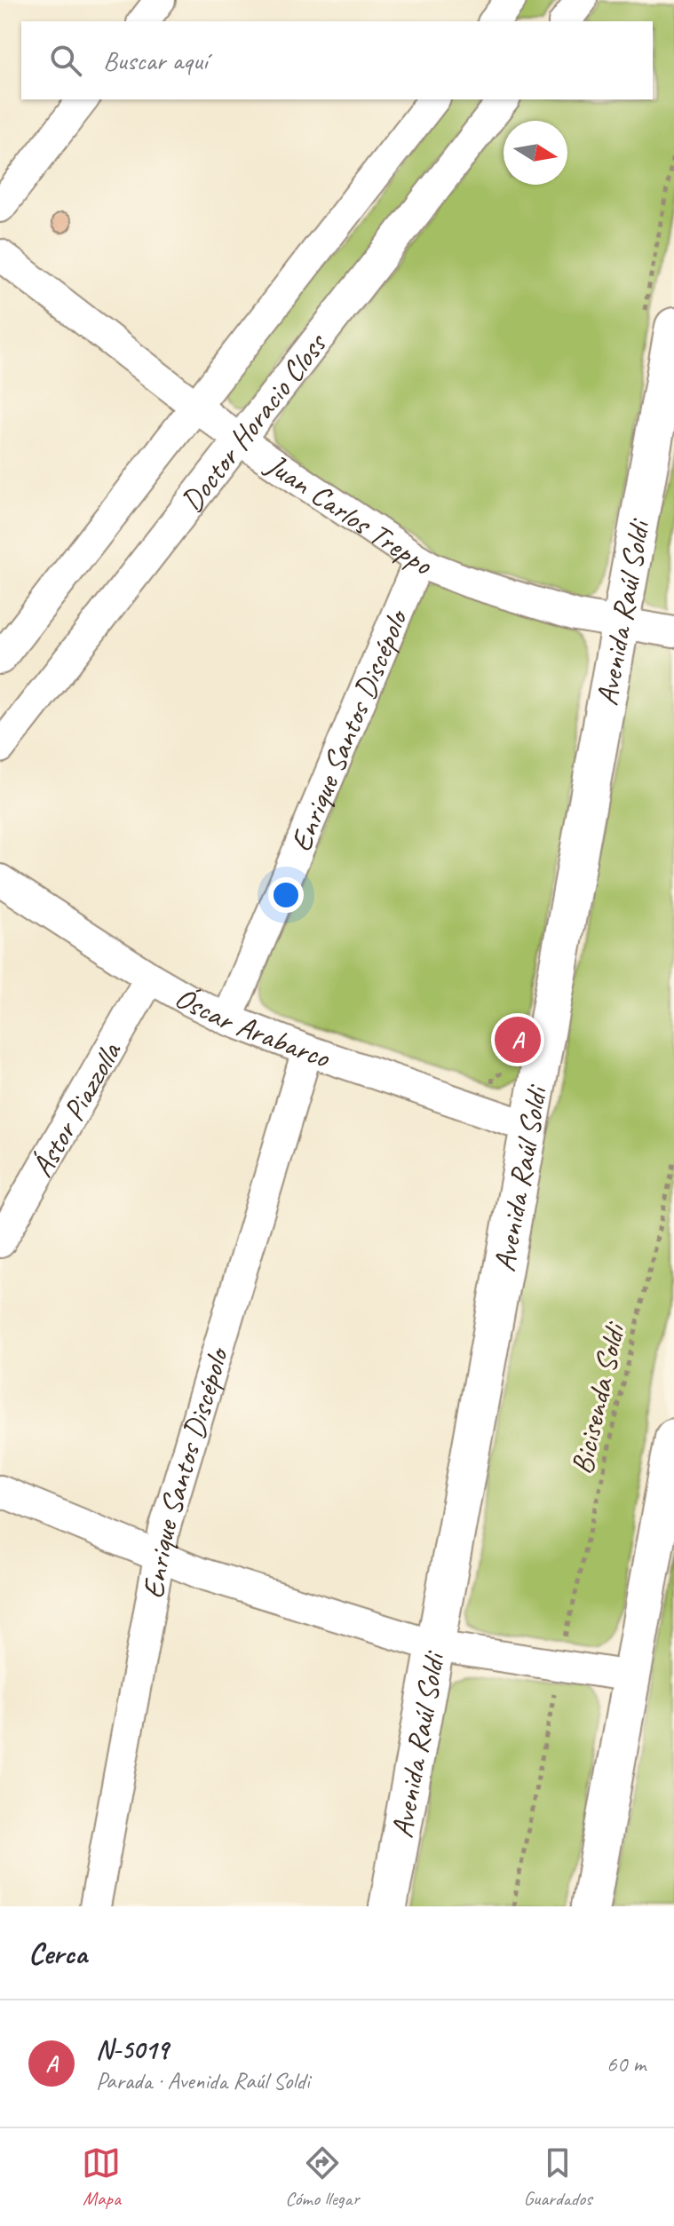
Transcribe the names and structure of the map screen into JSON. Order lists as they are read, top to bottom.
{
  "streets": {
    "main road": ["Avenida Raúl Soldi"],
    "street": [
      "Doctor Horacio Closs",
      "Juan Carlos Treppo",
      "Enrique Santos Discépolo",
      "Óscar Arabarco",
      "Ástor Piazzolla"
    ],
    "path": ["Bicisenda Soldi"]
  },
  "crossings": [
    ["Doctor Horacio Closs", "Juan Carlos Treppo"],
    ["Juan Carlos Treppo", "Avenida Raúl Soldi"],
    ["Juan Carlos Treppo", "Enrique Santos Discépolo"],
    ["Avenida Raúl Soldi", "Óscar Arabarco"],
    ["Enrique Santos Discépolo", "Óscar Arabarco"],
    ["Óscar Arabarco", "Ástor Piazzolla"]
  ],
  "north": "right",
  "page": {
    "search": "Buscar aquí",
    "pins": "A",
    "heading": "Cerca",
    "list": [
      {
        "mark": "A",
        "name": "N-5019",
        "note": "Parada · Avenida Raúl Soldi",
        "value": "60 m"
      }
    ],
    "nav": ["Mapa", "Cómo llegar", "Guardados"]
  }
}
